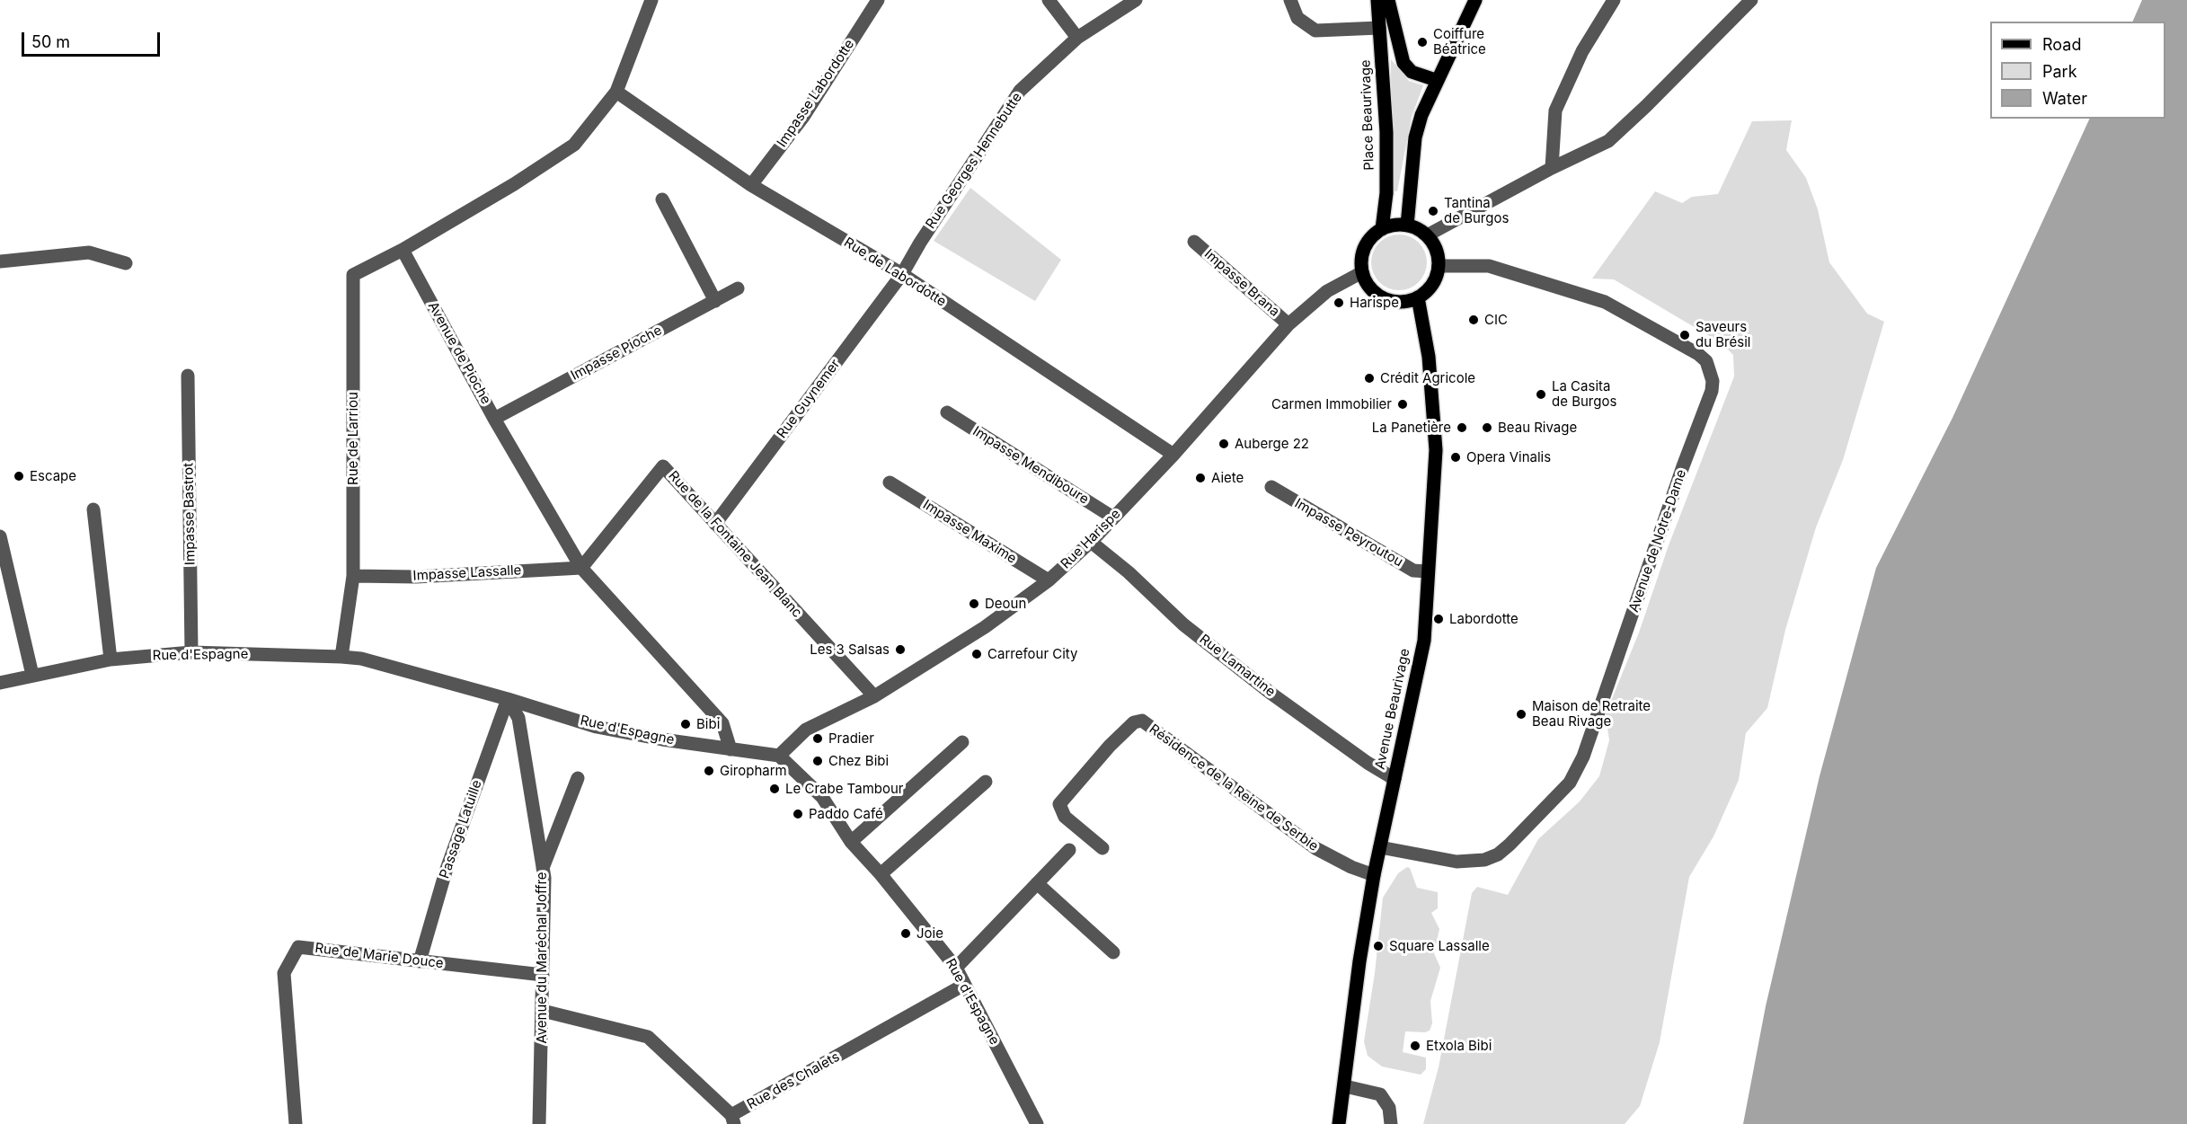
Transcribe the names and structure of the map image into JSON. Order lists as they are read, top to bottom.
{
  "streets": {
    "main road": ["Place Beaurivage", "Avenue Beaurivage"],
    "street": [
      "Impasse Labordotte",
      "Rue Georges Hennebutte",
      "Rue de Labordotte",
      "Impasse Brana",
      "Avenue de Pioche",
      "Impasse Pioche",
      "Rue Guynemer",
      "Rue de Larriou",
      "Impasse Mendiboure",
      "Impasse Bastrot",
      "Impasse Maxime",
      "Impasse Peyroutou",
      "Rue Harispe",
      "Avenue de Notre-Dame",
      "Rue de la Fontaine Jean Blanc",
      "Impasse Lassalle",
      "Rue d'Espagne",
      "Rue Lamartine",
      "Résidence de la Reine de Serbie",
      "Passage Latuille",
      "Rue de Marie Douce",
      "Avenue du Maréchal Joffre",
      "Rue des Chalets"
    ]
  },
  "crossings": [
    ["Impasse Labordotte", "Rue de Labordotte"],
    ["Place Beaurivage", "Rue Harispe"],
    ["Place Beaurivage", "Avenue de Notre-Dame"],
    ["Place Beaurivage", "Avenue Beaurivage"],
    ["Rue Georges Hennebutte", "Rue de Labordotte"],
    ["Rue Georges Hennebutte", "Rue Guynemer"],
    ["Rue de Labordotte", "Rue Guynemer"],
    ["Rue de Labordotte", "Rue Harispe"],
    ["Impasse Brana", "Rue Harispe"],
    ["Avenue de Pioche", "Impasse Pioche"],
    ["Avenue de Pioche", "Rue de Larriou"],
    ["Avenue de Pioche", "Rue de la Fontaine Jean Blanc"],
    ["Avenue de Pioche", "Impasse Lassalle"],
    ["Avenue de Pioche", "Rue d'Espagne"],
    ["Rue Guynemer", "Rue de la Fontaine Jean Blanc"],
    ["Rue de Larriou", "Impasse Lassalle"],
    ["Rue de Larriou", "Rue d'Espagne"],
    ["Impasse Mendiboure", "Rue Harispe"],
    ["Impasse Bastrot", "Rue d'Espagne"],
    ["Impasse Maxime", "Rue Harispe"],
    ["Impasse Peyroutou", "Avenue Beaurivage"],
    ["Rue Harispe", "Avenue de Notre-Dame"],
    ["Rue Harispe", "Rue de la Fontaine Jean Blanc"],
    ["Rue Harispe", "Rue d'Espagne"],
    ["Rue Harispe", "Rue Lamartine"],
    ["Rue Harispe", "Avenue Beaurivage"],
    ["Avenue de Notre-Dame", "Avenue Beaurivage"],
    ["Rue de la Fontaine Jean Blanc", "Impasse Lassalle"],
    ["Rue d'Espagne", "Passage Latuille"],
    ["Rue d'Espagne", "Avenue du Maréchal Joffre"],
    ["Rue d'Espagne", "Rue des Chalets"],
    ["Rue Lamartine", "Avenue Beaurivage"],
    ["Avenue Beaurivage", "Résidence de la Reine de Serbie"],
    ["Passage Latuille", "Rue de Marie Douce"],
    ["Passage Latuille", "Avenue du Maréchal Joffre"],
    ["Rue de Marie Douce", "Avenue du Maréchal Joffre"],
    ["Avenue du Maréchal Joffre", "Rue des Chalets"]
  ],
  "places": [
    "Coiffure Béatrice",
    "Tantina de Burgos",
    "Harispe",
    "CIC",
    "Saveurs du Brésil",
    "Crédit Agricole",
    "La Casita de Burgos",
    "Carmen Immobilier",
    "La Panetière",
    "Beau Rivage",
    "Auberge 22",
    "Opera Vinalis",
    "Escape",
    "Aiete",
    "Deoun",
    "Labordotte",
    "Les 3 Salsas",
    "Carrefour City",
    "Maison de Retraite Beau Rivage",
    "Bibi",
    "Pradier",
    "Chez Bibi",
    "Giropharm",
    "Le Crabe Tambour",
    "Paddo Café",
    "Joie",
    "Square Lassalle",
    "Etxola Bibi"
  ],
  "legend": ["Road", "Park", "Water"],
  "scale_bar": "50 m"
}
